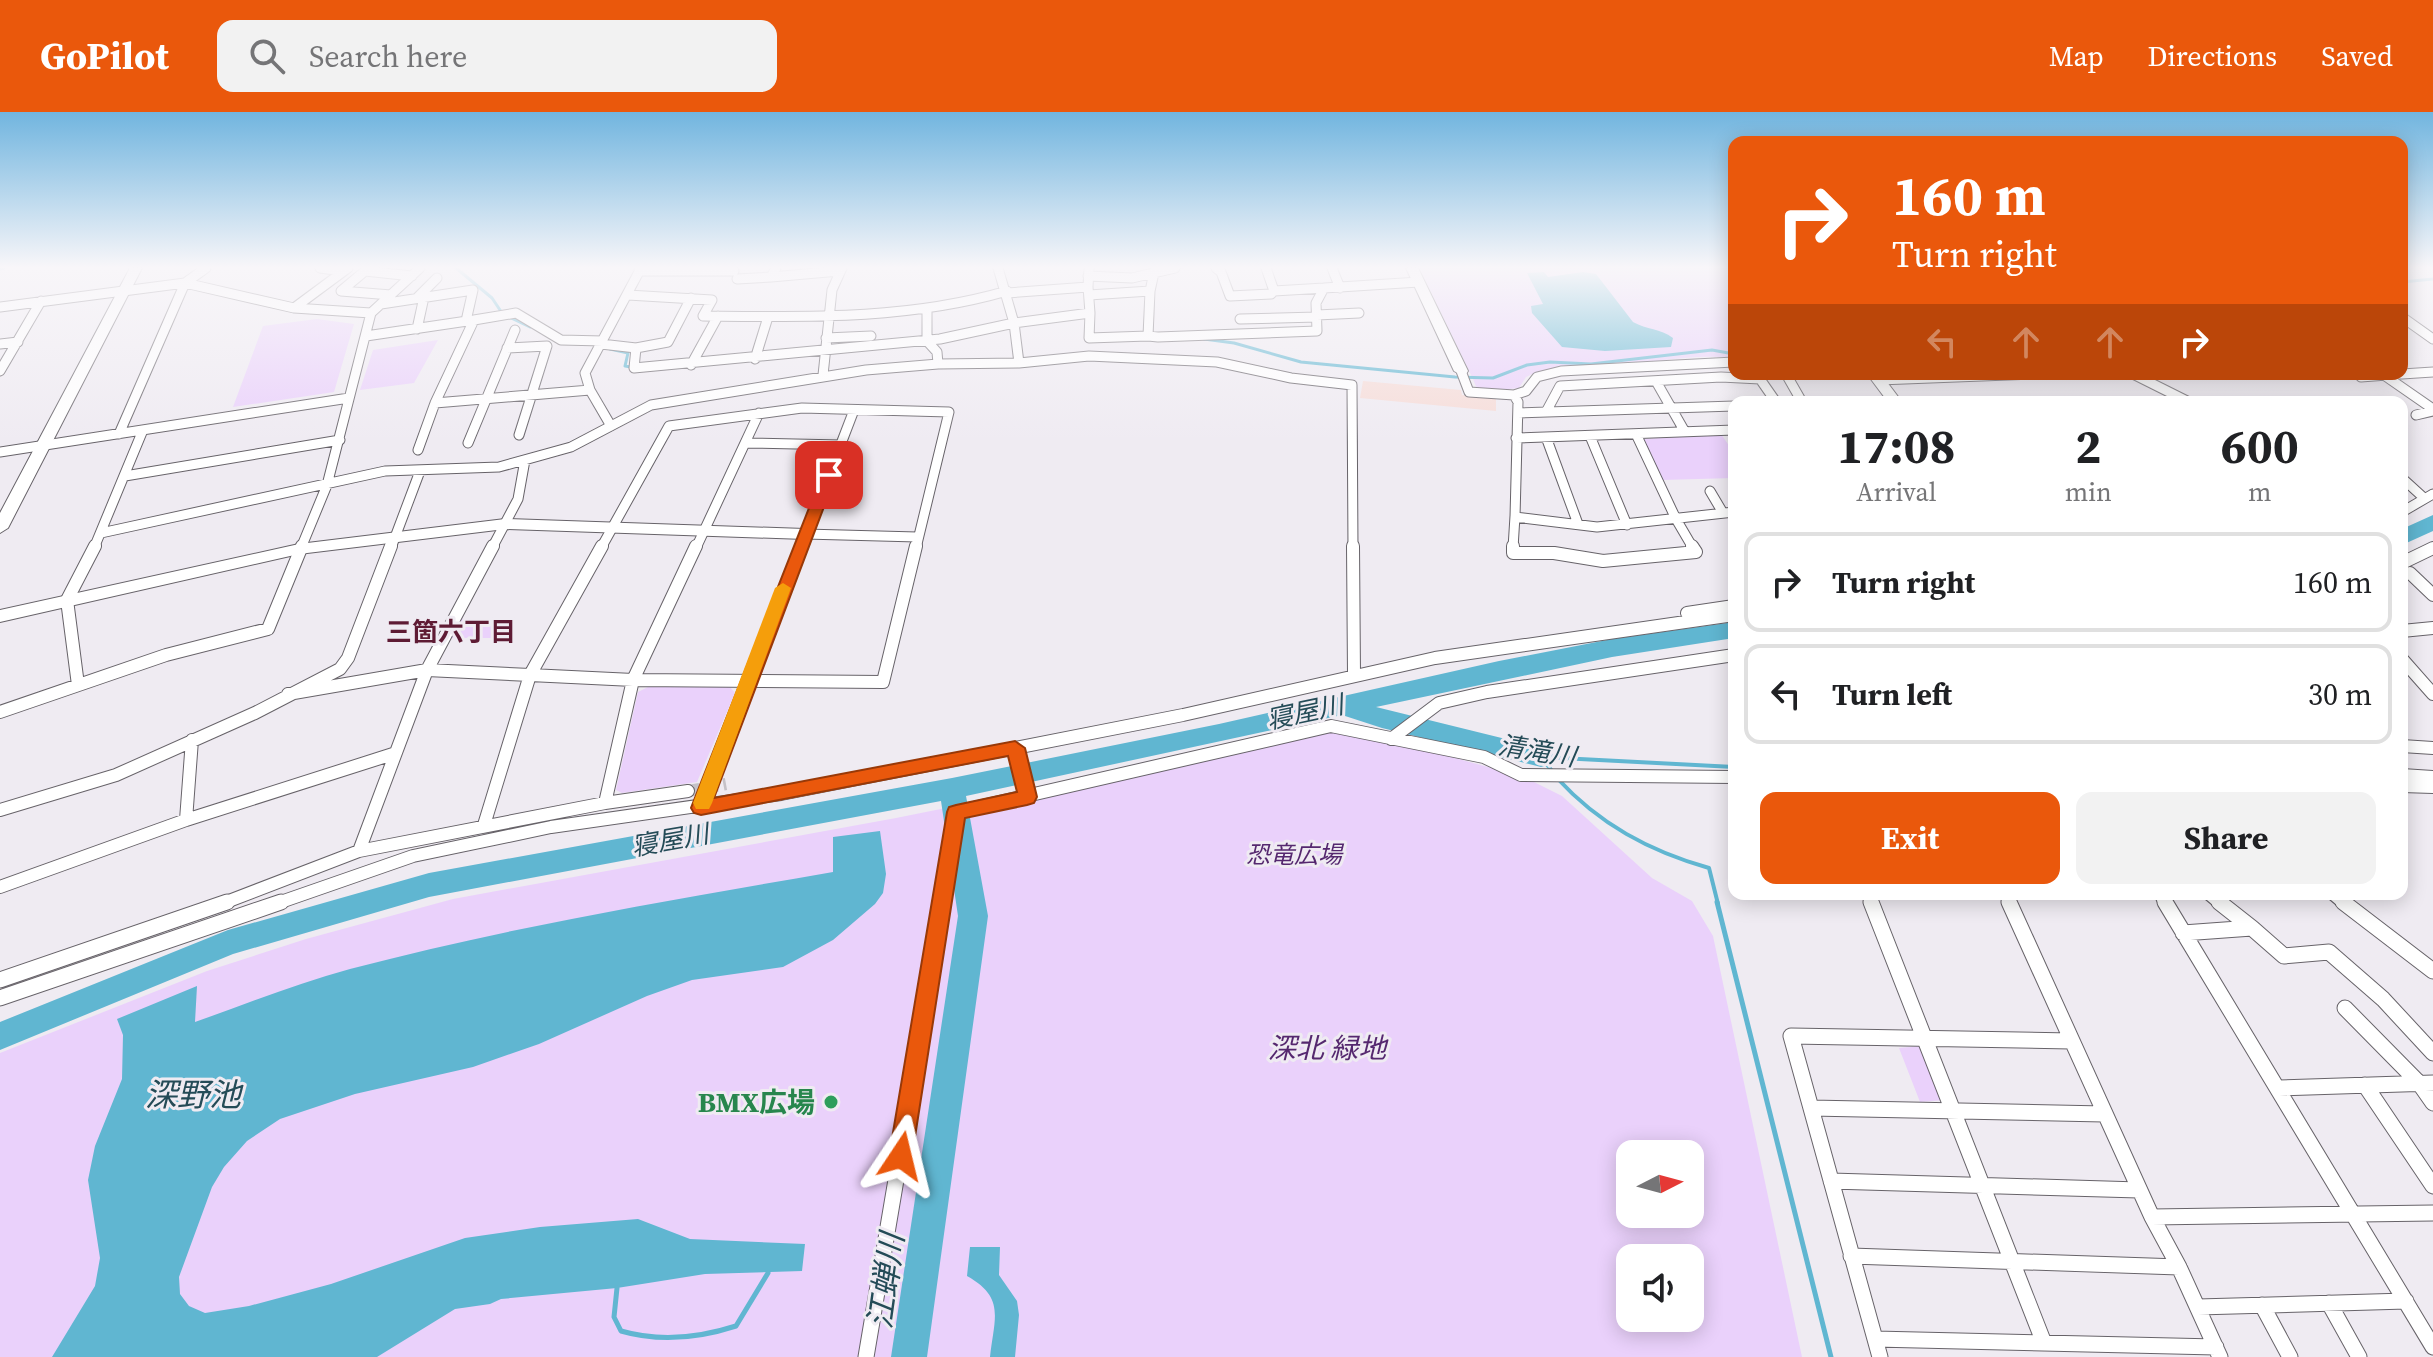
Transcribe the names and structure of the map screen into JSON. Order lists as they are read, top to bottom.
{
  "districts": ["三箇六丁目"],
  "water": [
    "寝屋川",
    "清滝川",
    "深野池",
    "江蝉川"
  ],
  "parks": ["恐竜広場", "深北 緑地"],
  "places": ["BMX広場"],
  "north": "right",
  "page": {
    "header": "GoPilot",
    "search": "Search here",
    "nav": ["Map", "Directions", "Saved"],
    "turn": ["160 m", "Turn right"],
    "eta": [
      "17:08",
      "Arrival",
      "2",
      "min",
      "600",
      "m"
    ],
    "list": [
      {
        "name": "Turn right",
        "value": "160 m"
      },
      {
        "name": "Turn left",
        "value": "30 m"
      }
    ],
    "buttons": ["Exit", "Share"]
  }
}
